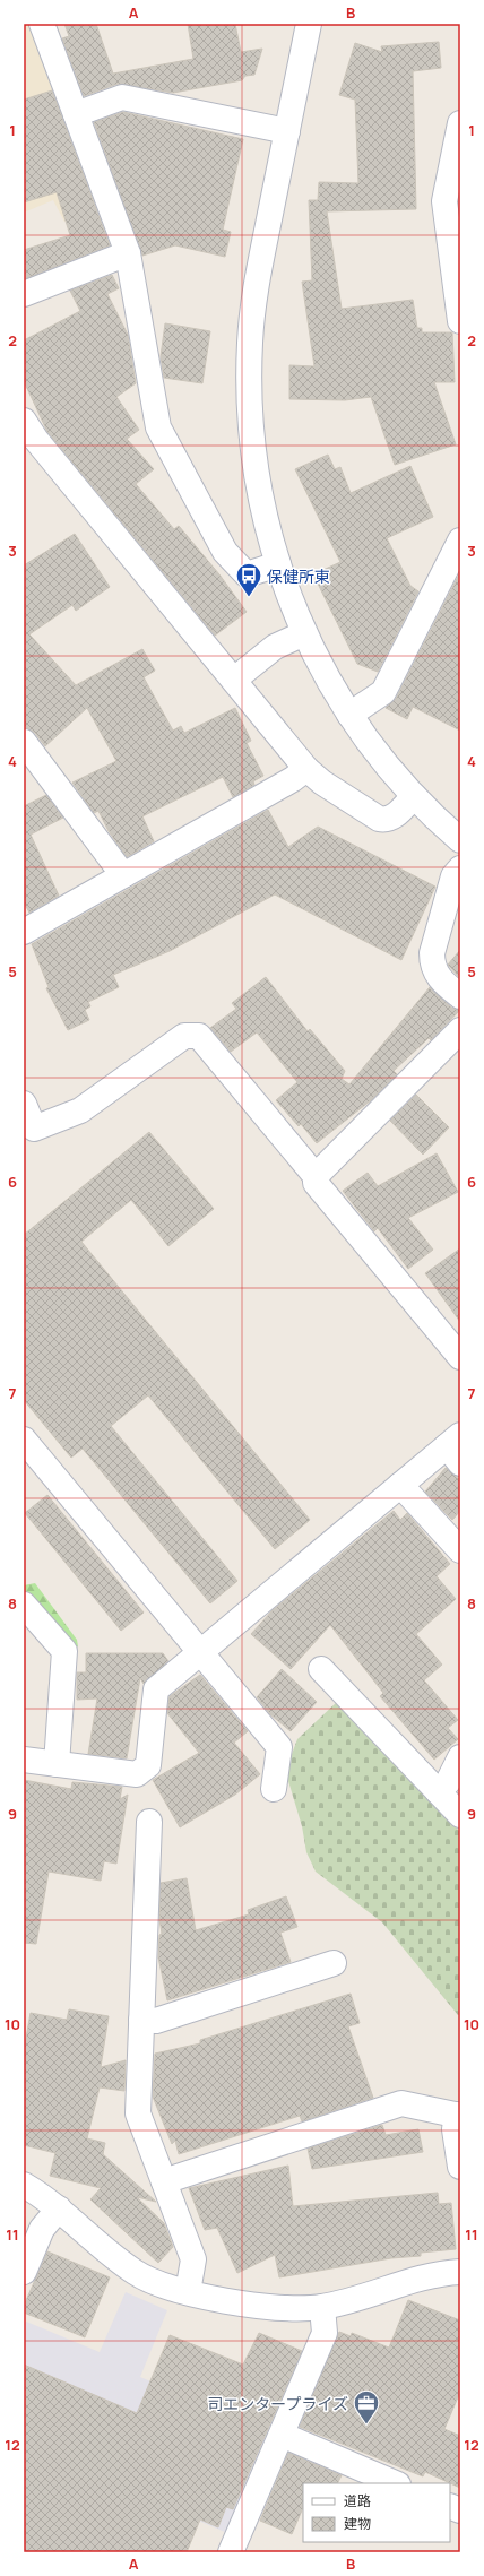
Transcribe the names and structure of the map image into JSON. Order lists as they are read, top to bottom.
{
  "places": {
    "bus stop": ["保健所東"],
    "office": ["司エンタープライズ"]
  },
  "legend": ["道路", "建物"],
  "grid": {
    "columns": ["A", "B"],
    "rows": [
      "1",
      "2",
      "3",
      "4",
      "5",
      "6",
      "7",
      "8",
      "9",
      "10",
      "11",
      "12"
    ]
  }
}
